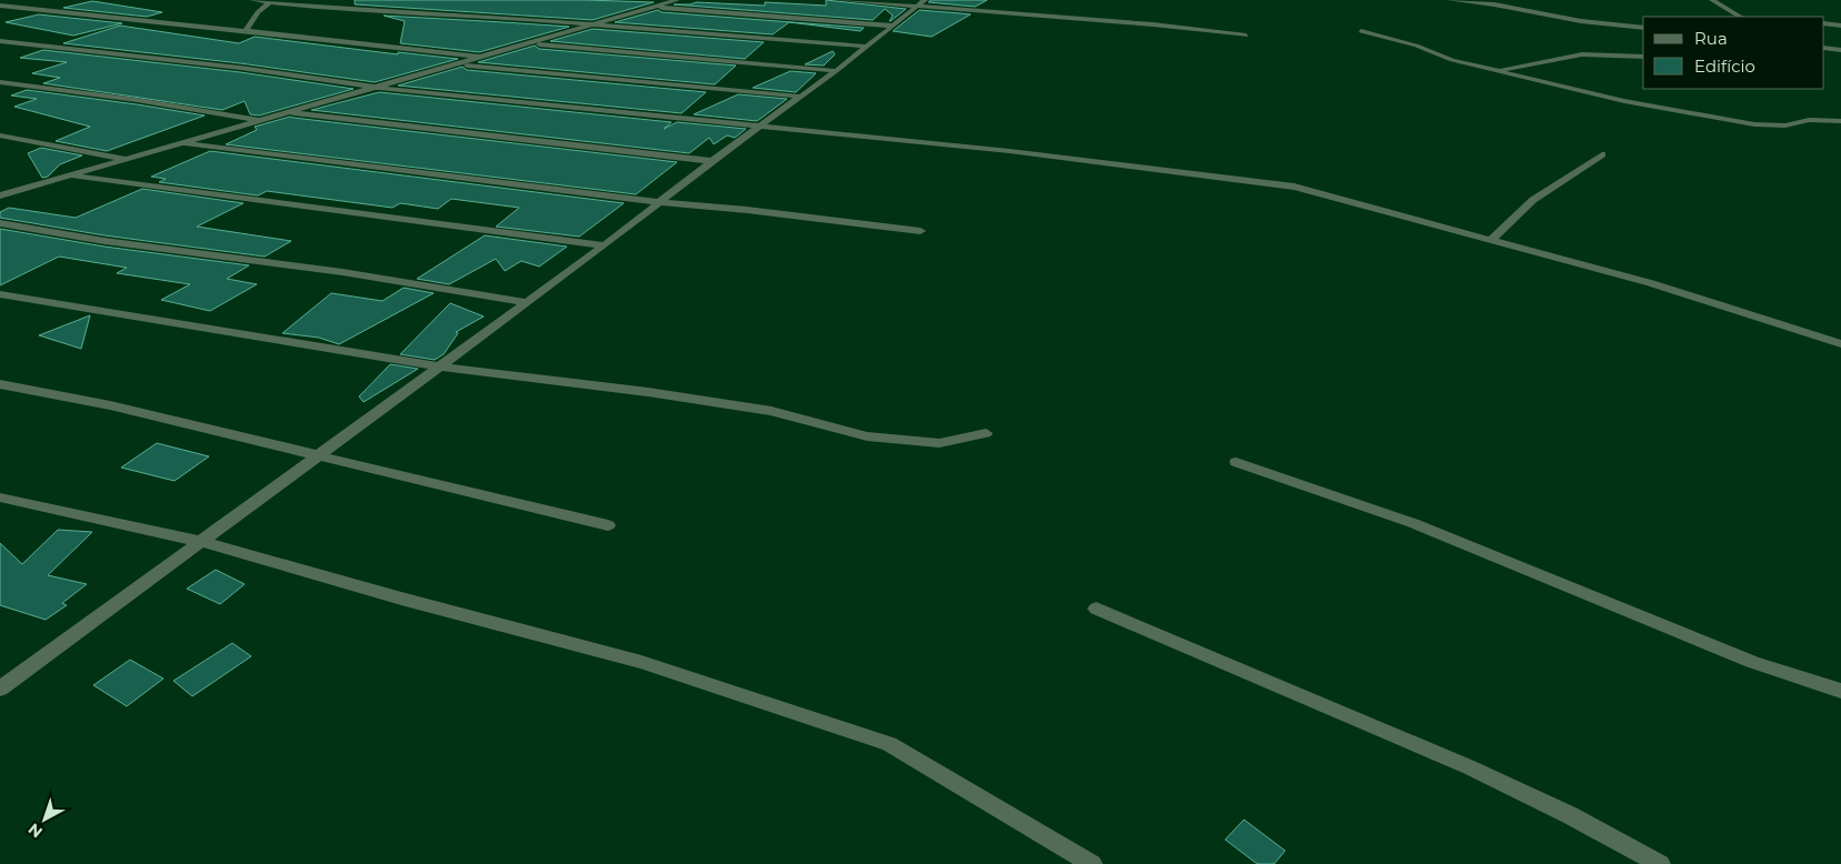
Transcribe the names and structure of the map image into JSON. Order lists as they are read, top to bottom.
{
  "legend": ["Rua", "Edifício"],
  "north": "bottom left"
}
